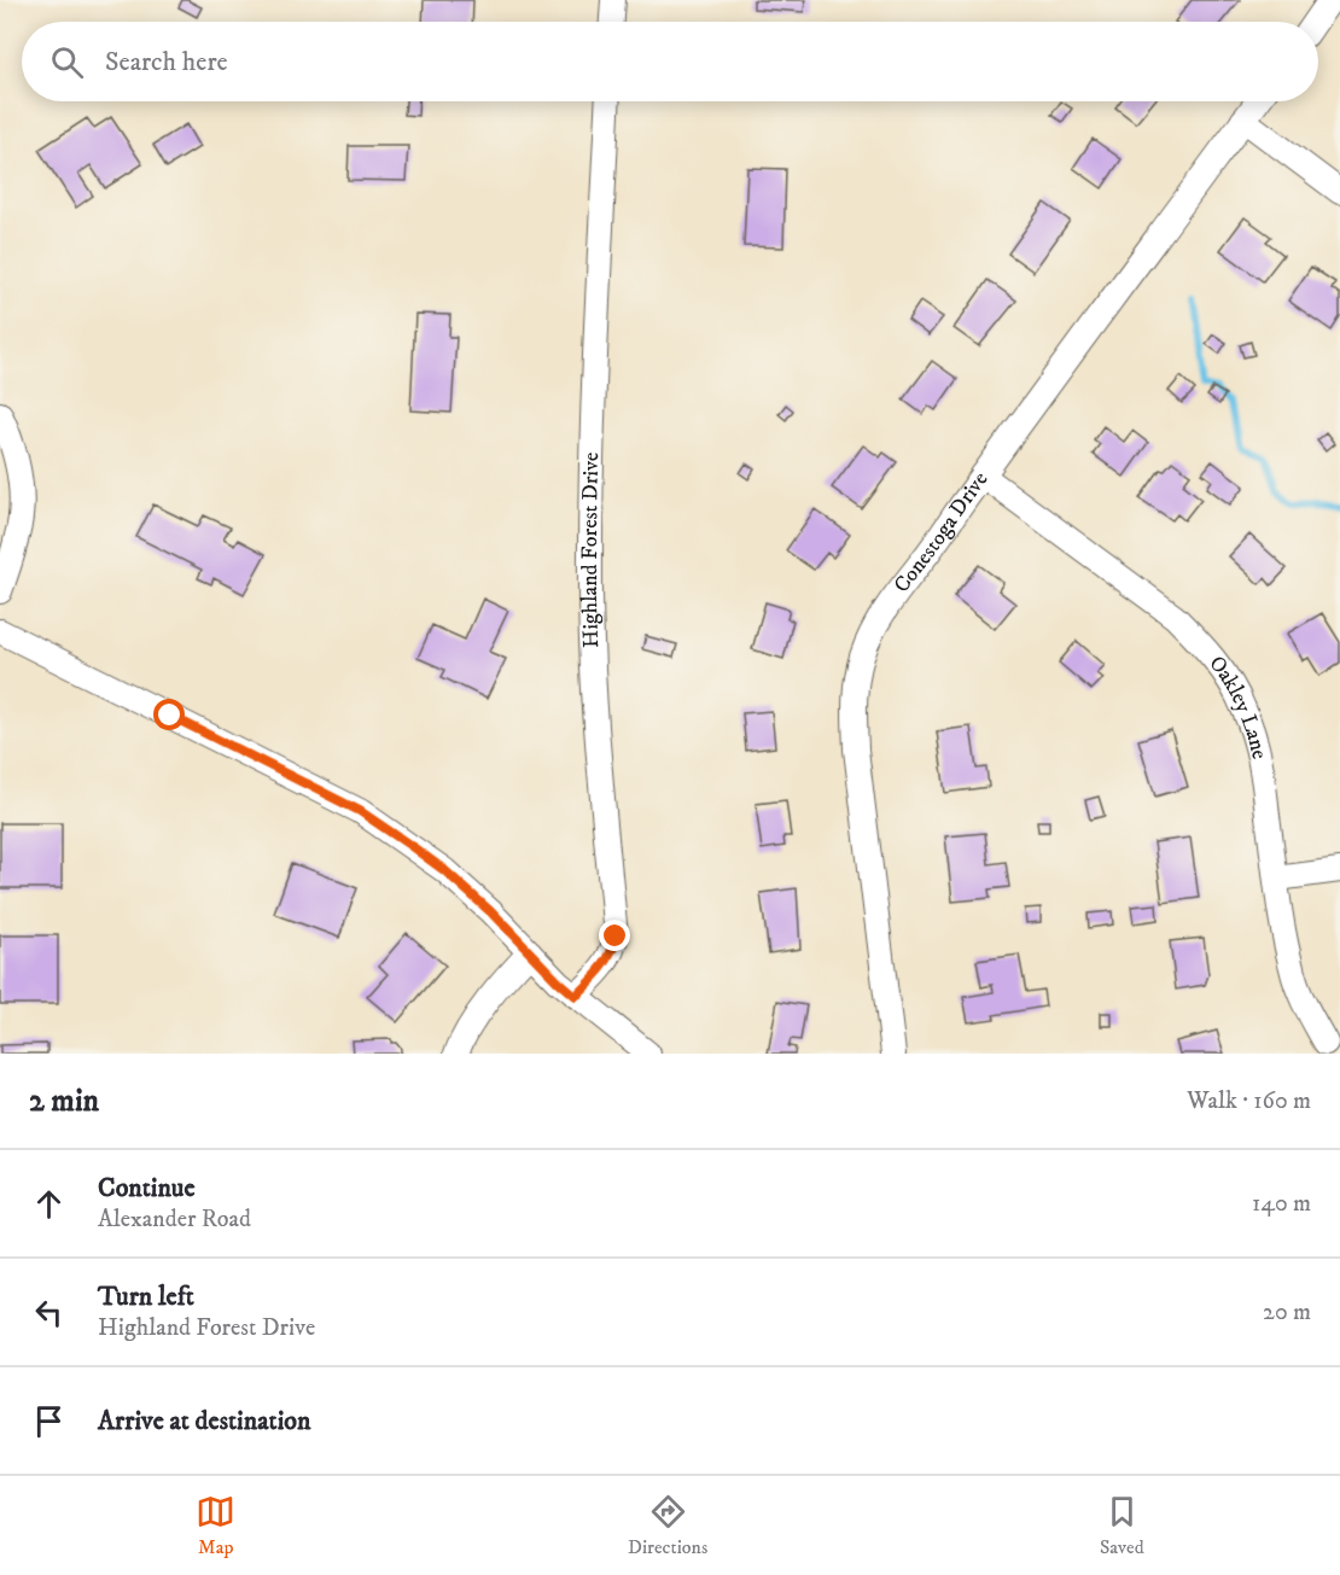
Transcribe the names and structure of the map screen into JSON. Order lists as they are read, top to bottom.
{
  "streets": {
    "street": ["Conestoga Drive", "Highland Forest Drive", "Oakley Lane"]
  },
  "crossings": [
    ["Conestoga Drive", "Oakley Lane"]
  ],
  "page": {
    "search": "Search here",
    "heading": ["2 min", "Walk · 160 m"],
    "list": [
      ["Continue", "Alexander Road", "140 m"],
      ["Turn left", "Highland Forest Drive", "20 m"],
      "Arrive at destination"
    ],
    "nav": ["Map", "Directions", "Saved"]
  }
}
